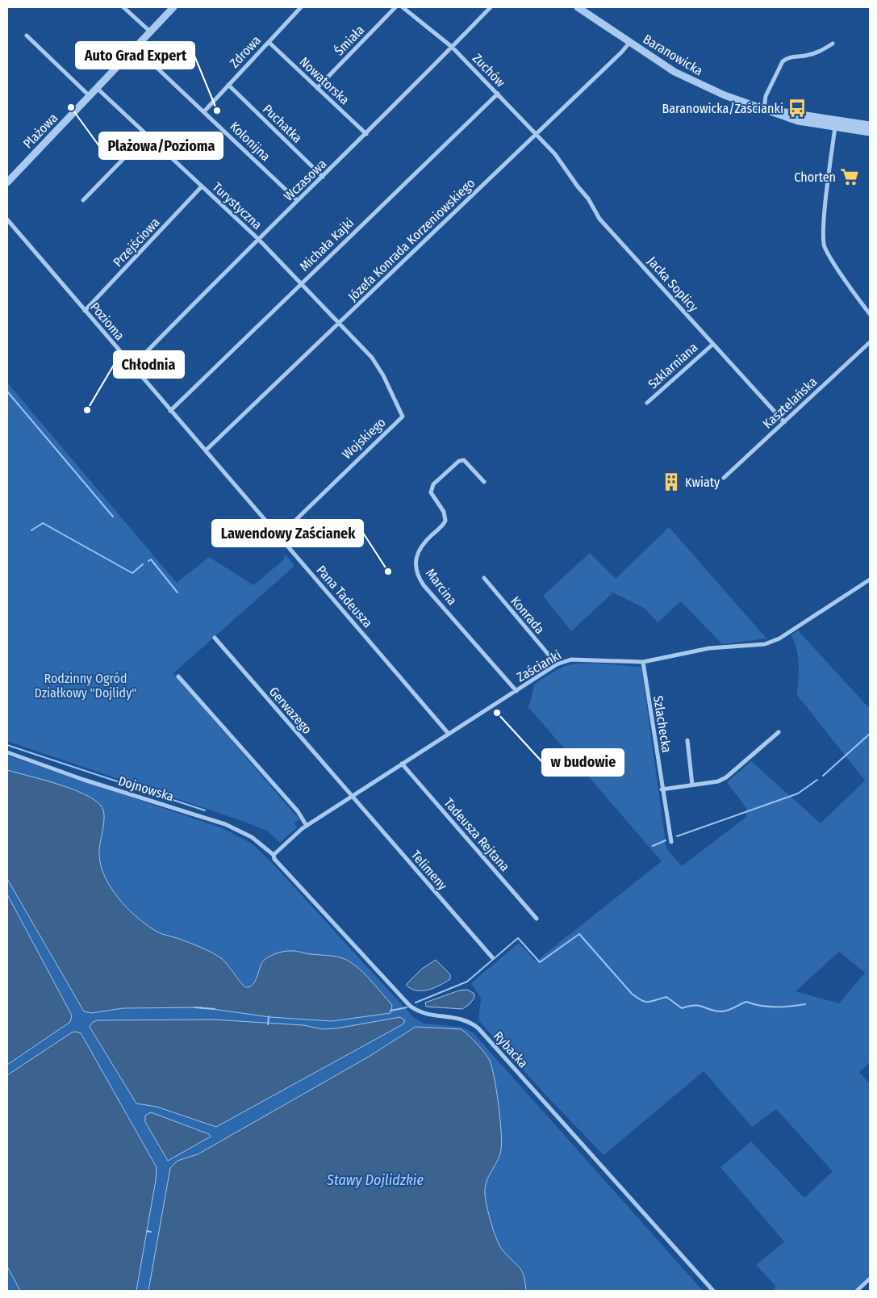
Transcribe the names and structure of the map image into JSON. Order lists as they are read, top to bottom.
{
  "streets": {
    "street": [
      "Śmiała",
      "Zdrowa",
      "Baranowicka",
      "Zuchów",
      "Nowatorska",
      "Puchatka",
      "Plażowa",
      "Kolonijna",
      "Wczasowa",
      "Turystyczna",
      "Józefa Konrada Korzeniowskiego",
      "Przejściowa",
      "Michała Kajki",
      "Jacka Soplicy",
      "Pozioma",
      "Szklarniana",
      "Kasztelańska",
      "Wojskiego",
      "Marcina",
      "Pana Tadeusza",
      "Konrada",
      "Zaścianki",
      "Gerwazego",
      "Szlachecka",
      "Dojnowska",
      "Tadeusza Rejtana",
      "Telimeny",
      "Rybacka"
    ]
  },
  "crossings": [
    ["Śmiała", "Nowatorska"],
    ["Zdrowa", "Nowatorska"],
    ["Zdrowa", "Puchatka"],
    ["Zdrowa", "Kolonijna"],
    ["Baranowicka", "Józefa Konrada Korzeniowskiego"],
    ["Zuchów", "Wczasowa"],
    ["Zuchów", "Józefa Konrada Korzeniowskiego"],
    ["Zuchów", "Michała Kajki"],
    ["Zuchów", "Jacka Soplicy"],
    ["Nowatorska", "Wczasowa"],
    ["Puchatka", "Wczasowa"],
    ["Plażowa", "Kolonijna"],
    ["Plażowa", "Turystyczna"],
    ["Kolonijna", "Wczasowa"],
    ["Wczasowa", "Turystyczna"],
    ["Wczasowa", "Pozioma"],
    ["Turystyczna", "Józefa Konrada Korzeniowskiego"],
    ["Turystyczna", "Przejściowa"],
    ["Turystyczna", "Michała Kajki"],
    ["Turystyczna", "Wojskiego"],
    ["Józefa Konrada Korzeniowskiego", "Pozioma"],
    ["Przejściowa", "Pozioma"],
    ["Michała Kajki", "Pozioma"],
    ["Jacka Soplicy", "Szklarniana"],
    ["Jacka Soplicy", "Kasztelańska"],
    ["Pozioma", "Pana Tadeusza"],
    ["Wojskiego", "Pana Tadeusza"],
    ["Marcina", "Zaścianki"],
    ["Pana Tadeusza", "Zaścianki"],
    ["Konrada", "Zaścianki"],
    ["Zaścianki", "Gerwazego"],
    ["Zaścianki", "Szlachecka"],
    ["Zaścianki", "Dojnowska"],
    ["Zaścianki", "Tadeusza Rejtana"],
    ["Zaścianki", "Telimeny"],
    ["Zaścianki", "Rybacka"],
    ["Gerwazego", "Telimeny"],
    ["Dojnowska", "Rybacka"]
  ],
  "water": ["Stawy Dojlidzkie"],
  "parks": ["Rodzinny Ogród Działkowy \"Dojlidy\""],
  "places": {
    "other": [
      "Plażowa/Pozioma",
      "Auto Grad Expert",
      "Chłodnia",
      "Lawendowy Zaścianek",
      "w budowie"
    ],
    "bus stop": ["Baranowicka/Zaścianki"],
    "supermarket": ["Chorten"],
    "building": ["Kwiaty"]
  }
}
